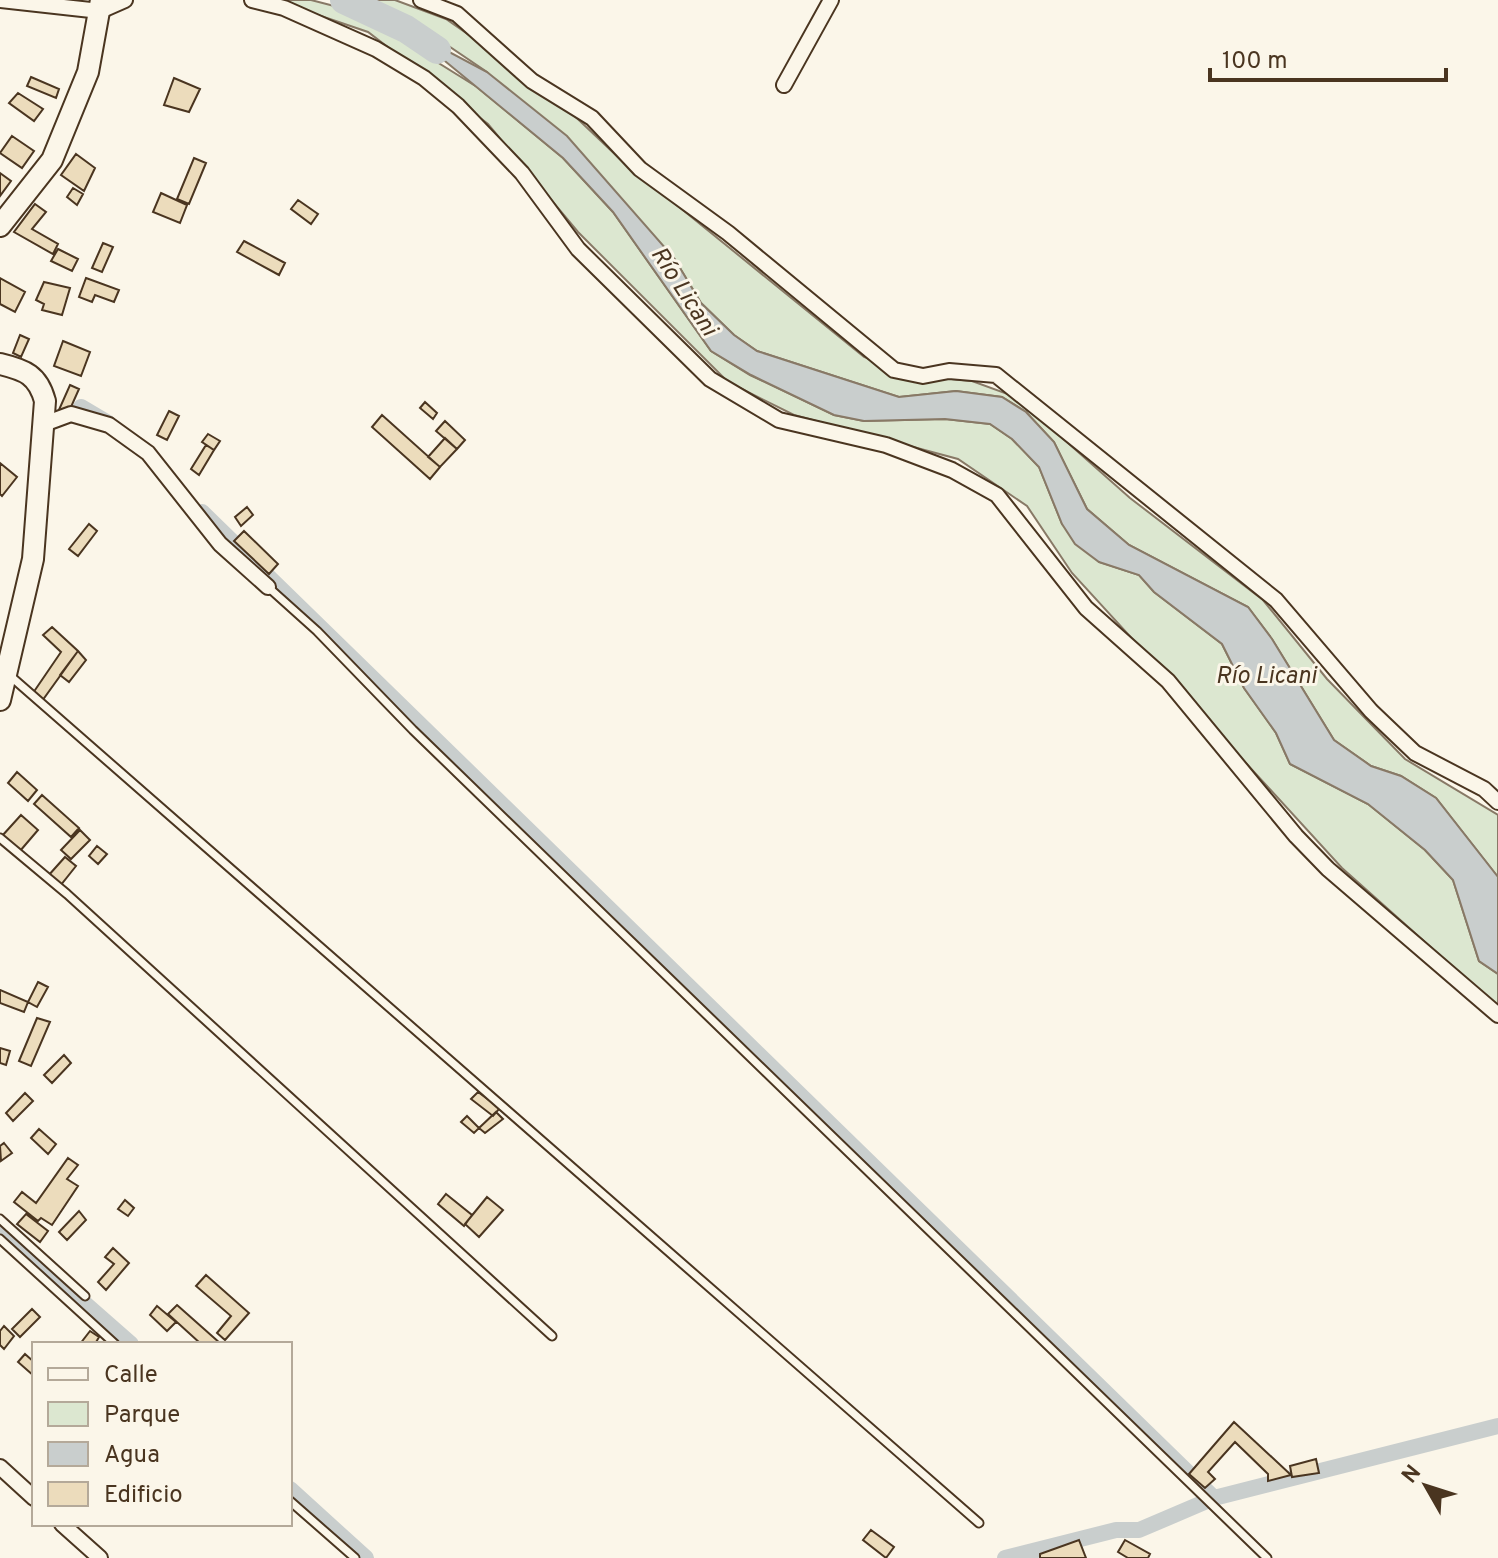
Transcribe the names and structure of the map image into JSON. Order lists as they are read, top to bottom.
{
  "water": ["Río Licani"],
  "legend": [
    "Calle",
    "Parque",
    "Agua",
    "Edificio"
  ],
  "scale_bar": "100 m",
  "north": "top left"
}
